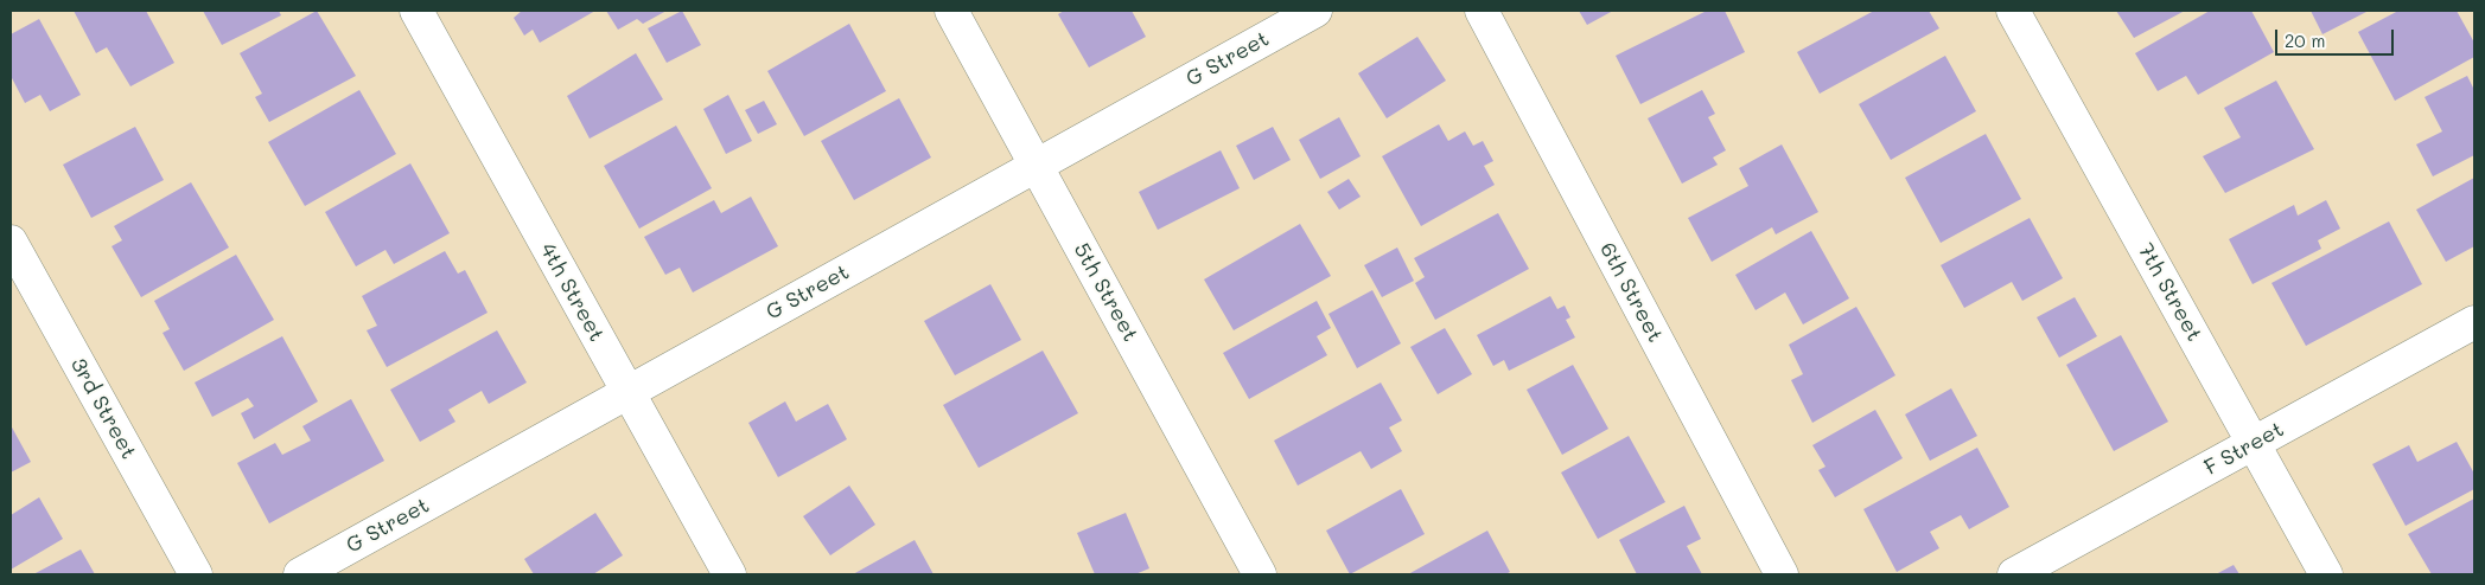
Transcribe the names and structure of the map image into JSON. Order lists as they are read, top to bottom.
{
  "streets": {
    "street": [
      "G Street",
      "4th Street",
      "5th Street",
      "6th Street",
      "7th Street",
      "3rd Street",
      "F Street"
    ]
  },
  "crossings": [
    ["G Street", "4th Street"],
    ["G Street", "5th Street"],
    ["7th Street", "F Street"]
  ],
  "scale_bar": "20 m"
}
